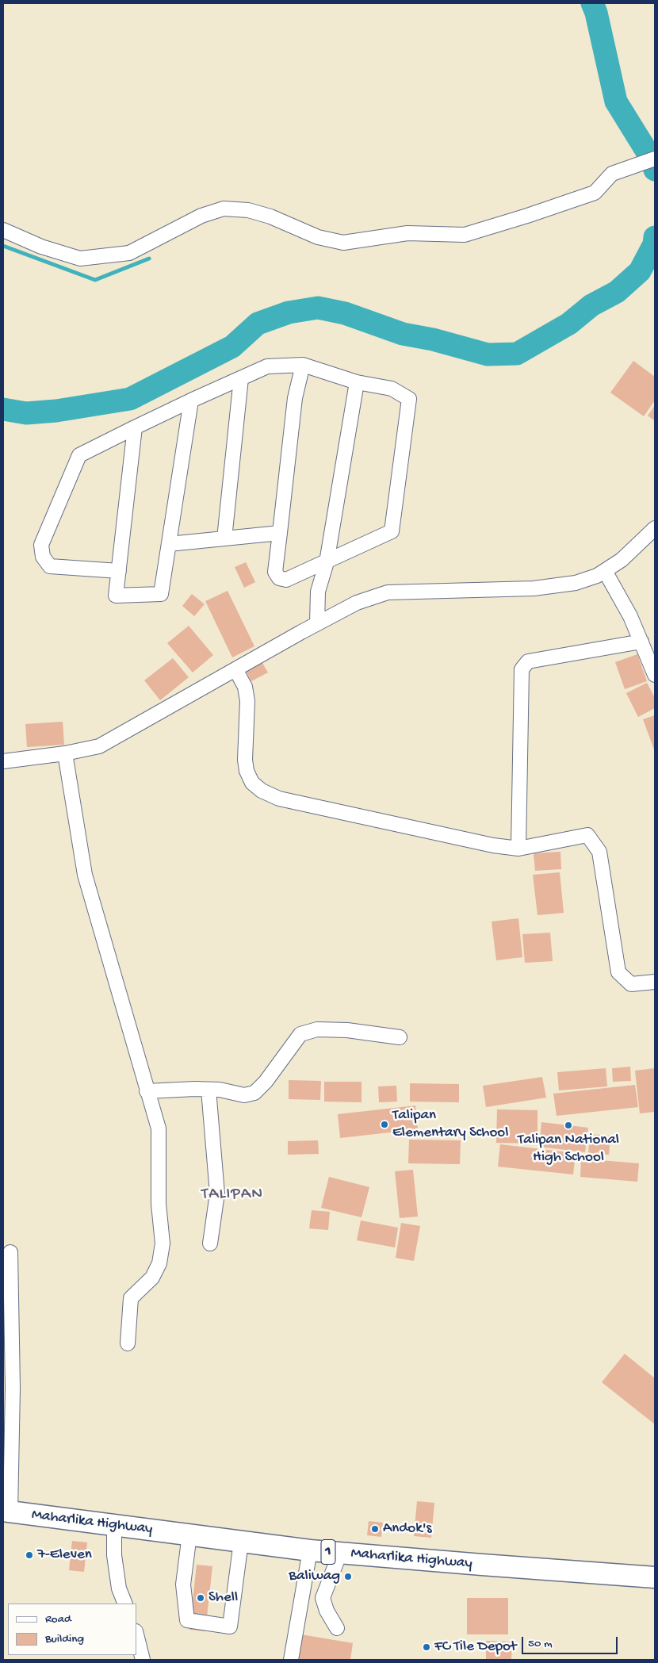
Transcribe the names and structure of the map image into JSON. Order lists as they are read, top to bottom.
{
  "streets": {
    "highway": ["Maharlika Highway", "1"]
  },
  "districts": ["TALIPAN"],
  "places": [
    "Talipan Elementary School",
    "Talipan National High School",
    "Andok's",
    "7-Eleven",
    "Baliwag",
    "Shell",
    "FC Tile Depot"
  ],
  "legend": ["Road", "Building"],
  "scale_bar": "50 m"
}
